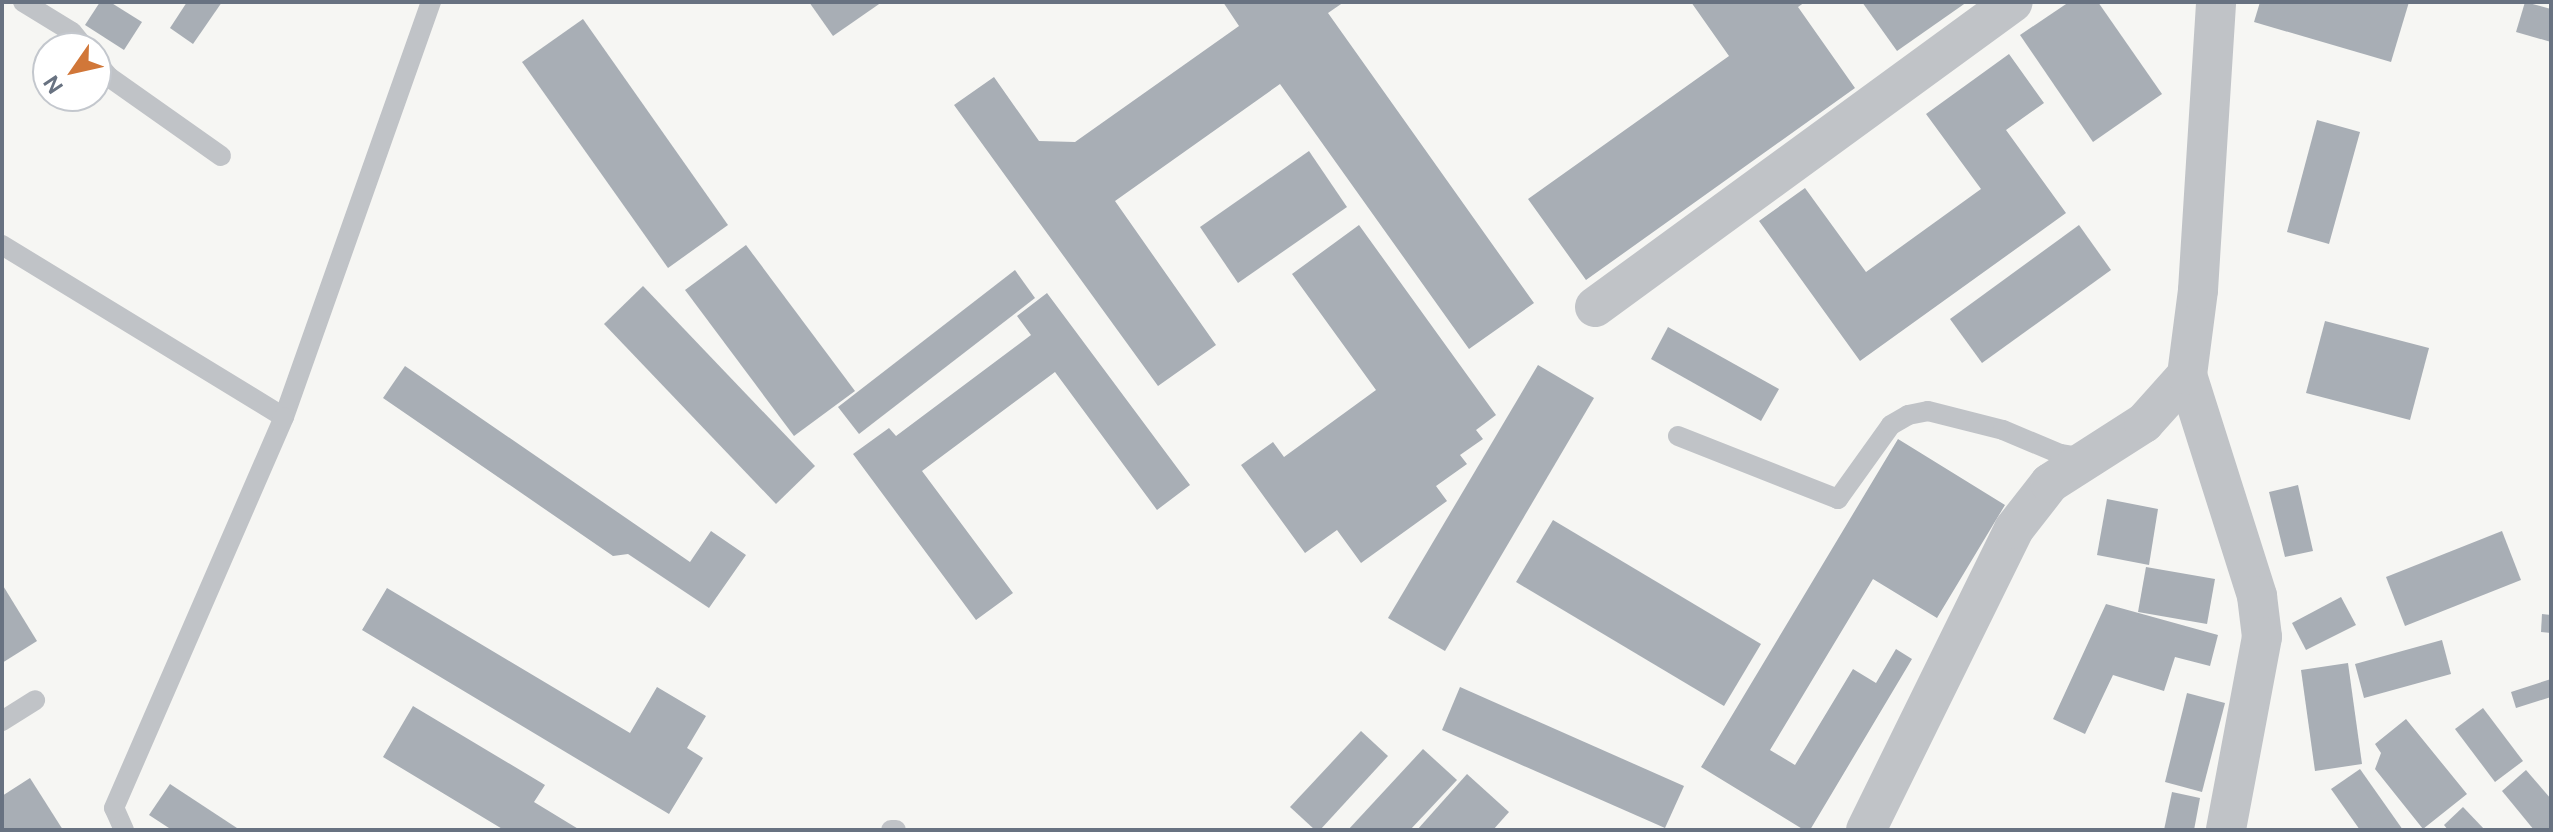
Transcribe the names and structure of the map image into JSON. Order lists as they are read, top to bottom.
{
  "north": "bottom left"
}
